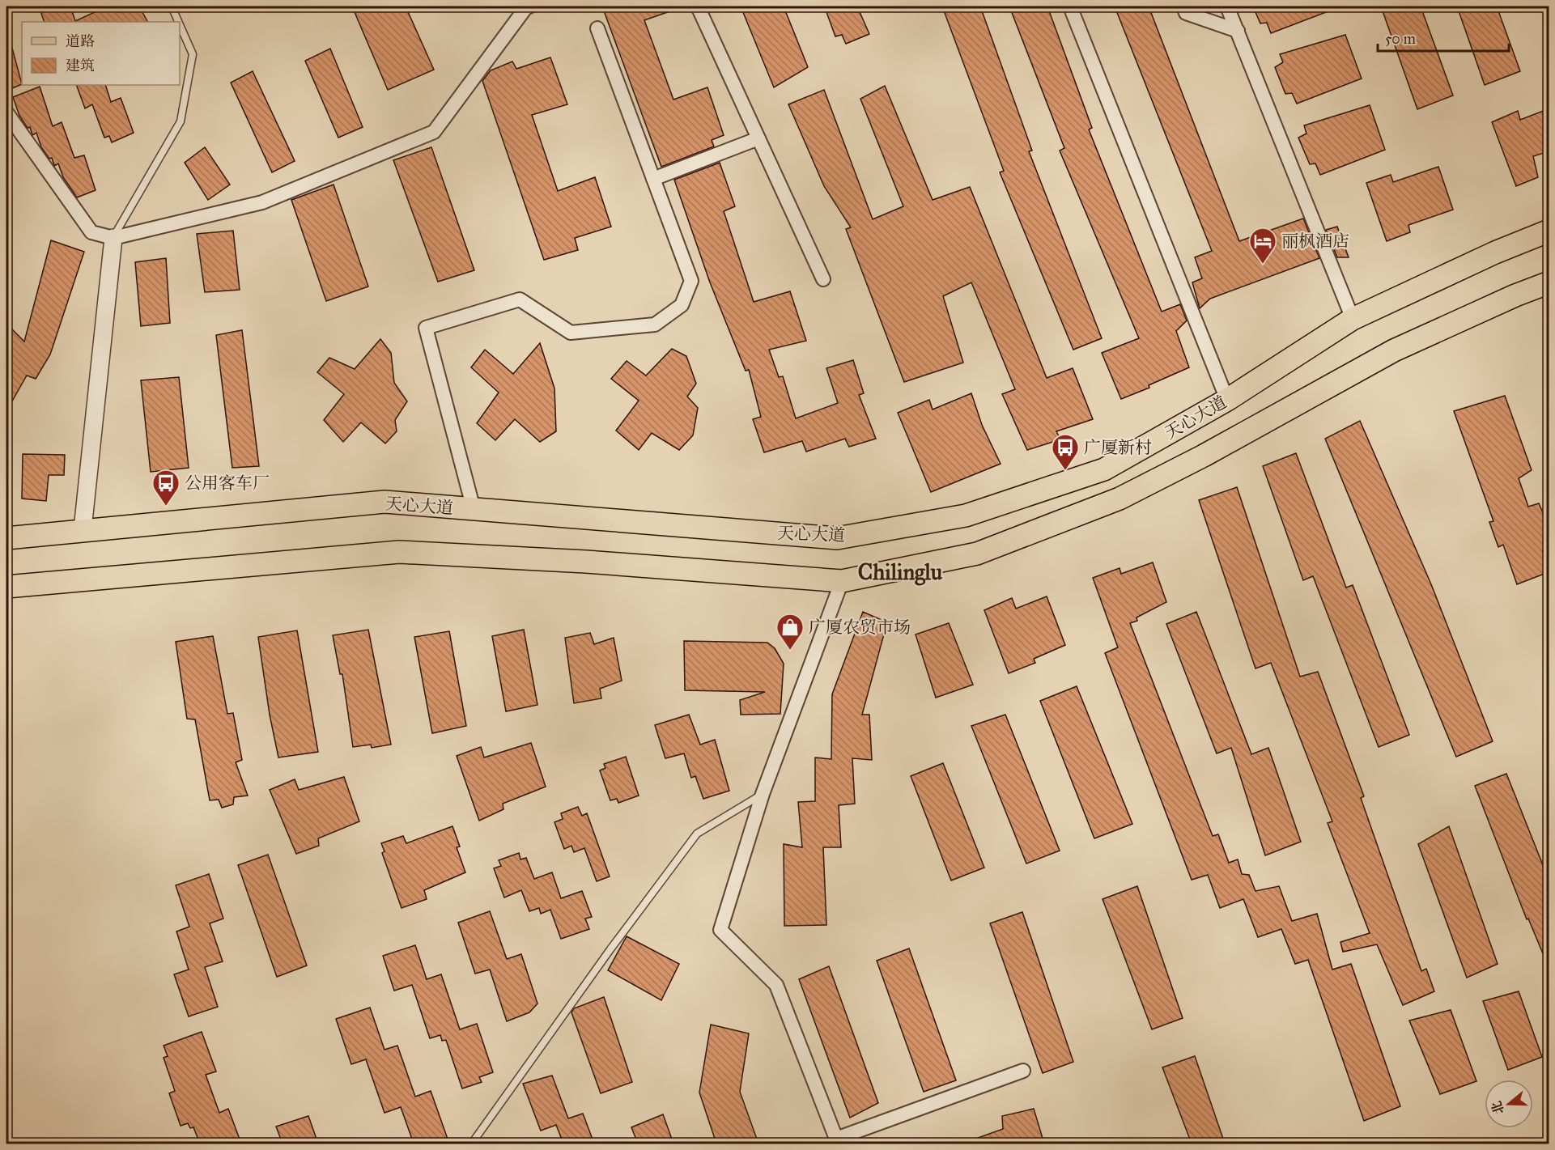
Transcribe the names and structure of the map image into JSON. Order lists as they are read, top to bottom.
{
  "streets": {
    "main road": ["天心大道"]
  },
  "districts": ["Chilinglu"],
  "places": {
    "hotel": ["丽枫酒店"],
    "bus stop": ["广厦新村", "公用客车厂"],
    "shop": ["广厦农贸市场"]
  },
  "legend": ["道路", "建筑"],
  "scale_bar": "50 m",
  "north": "left"
}
